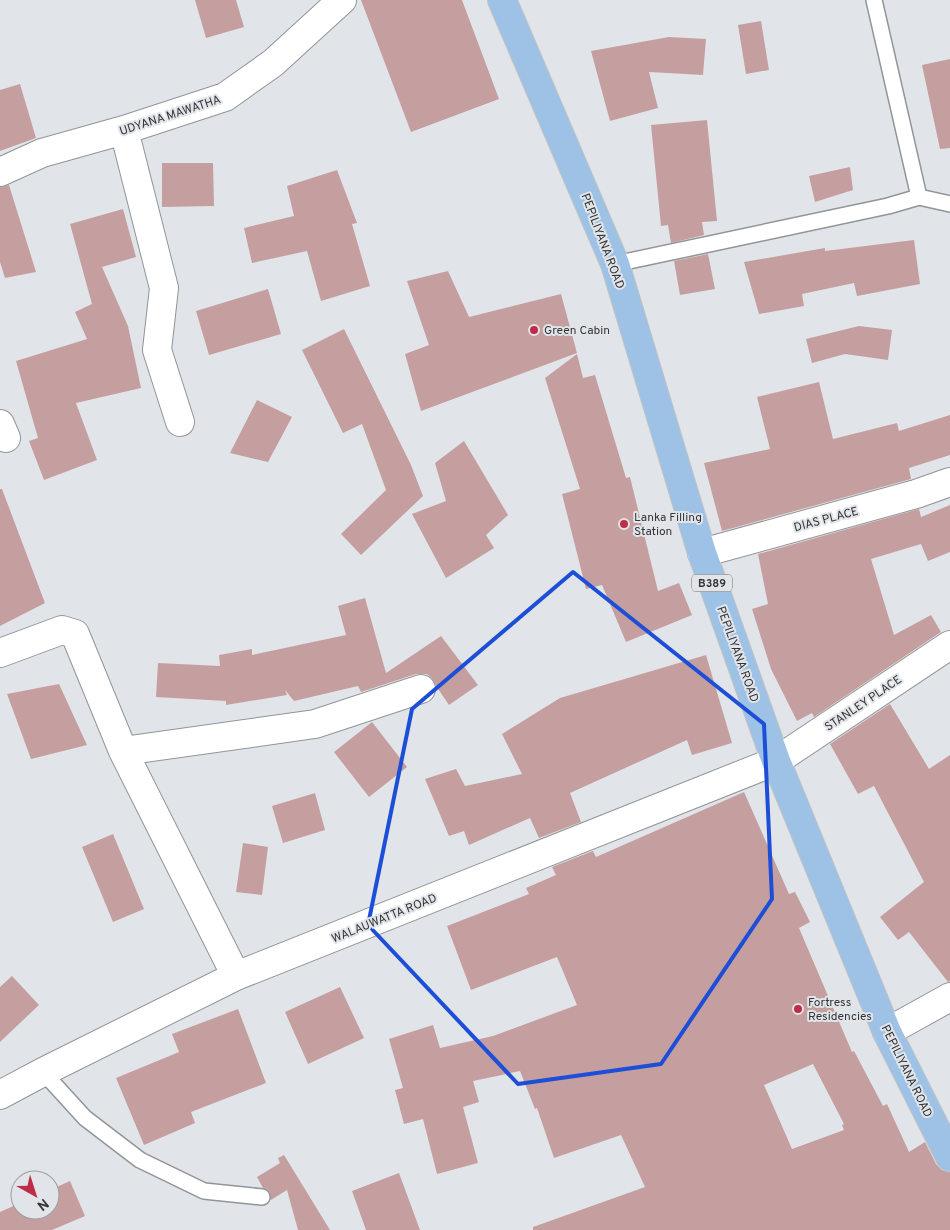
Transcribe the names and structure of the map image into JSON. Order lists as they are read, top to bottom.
{
  "streets": {
    "main road": ["PEPILIYANA ROAD", "B389"],
    "street": [
      "UDYANA MAWATHA",
      "DIAS PLACE",
      "STANLEY PLACE",
      "WALAUWATTA ROAD"
    ]
  },
  "crossings": [
    ["PEPILIYANA ROAD", "DIAS PLACE"],
    ["PEPILIYANA ROAD", "STANLEY PLACE"],
    ["PEPILIYANA ROAD", "WALAUWATTA ROAD"],
    ["STANLEY PLACE", "WALAUWATTA ROAD"]
  ],
  "places": ["Green Cabin", "Lanka Filling Station", "Fortress Residencies"],
  "north": "bottom right"
}
